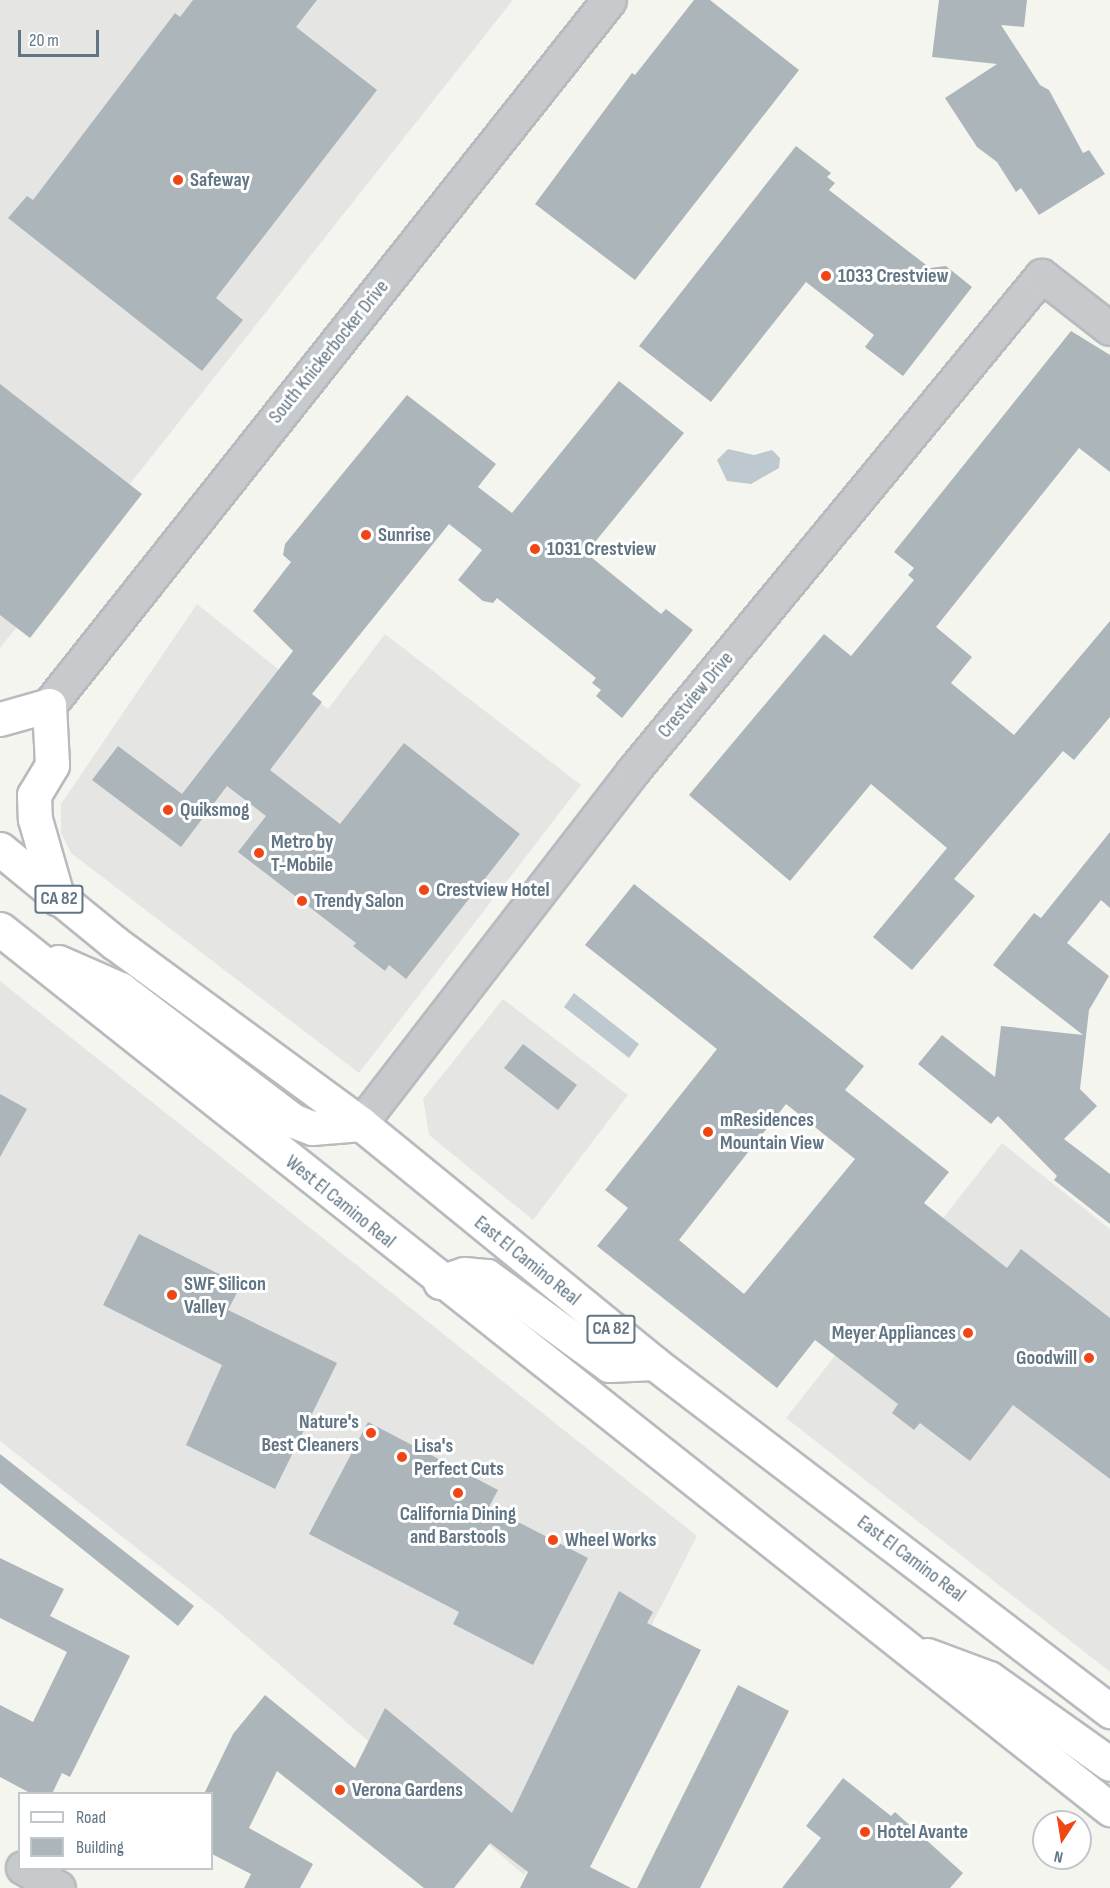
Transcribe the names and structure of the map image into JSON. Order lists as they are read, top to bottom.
{
  "streets": {
    "main road": ["CA 82", "West El Camino Real", "East El Camino Real"],
    "street": ["South Knickerbocker Drive", "Crestview Drive"]
  },
  "crossings": [
    ["Crestview Drive", "East El Camino Real"],
    ["CA 82", "East El Camino Real"]
  ],
  "places": [
    "Safeway",
    "1033 Crestview",
    "Sunrise",
    "1031 Crestview",
    "Quiksmog",
    "Metro by T-Mobile",
    "Crestview Hotel",
    "Trendy Salon",
    "mResidences Mountain View",
    "SWF Silicon Valley",
    "Meyer Appliances",
    "Goodwill",
    "Nature's Best Cleaners",
    "Lisa's Perfect Cuts",
    "California Dining and Barstools",
    "Wheel Works",
    "Verona Gardens",
    "Hotel Avante"
  ],
  "legend": ["Road", "Building"],
  "scale_bar": "20 m",
  "north": "bottom"
}
